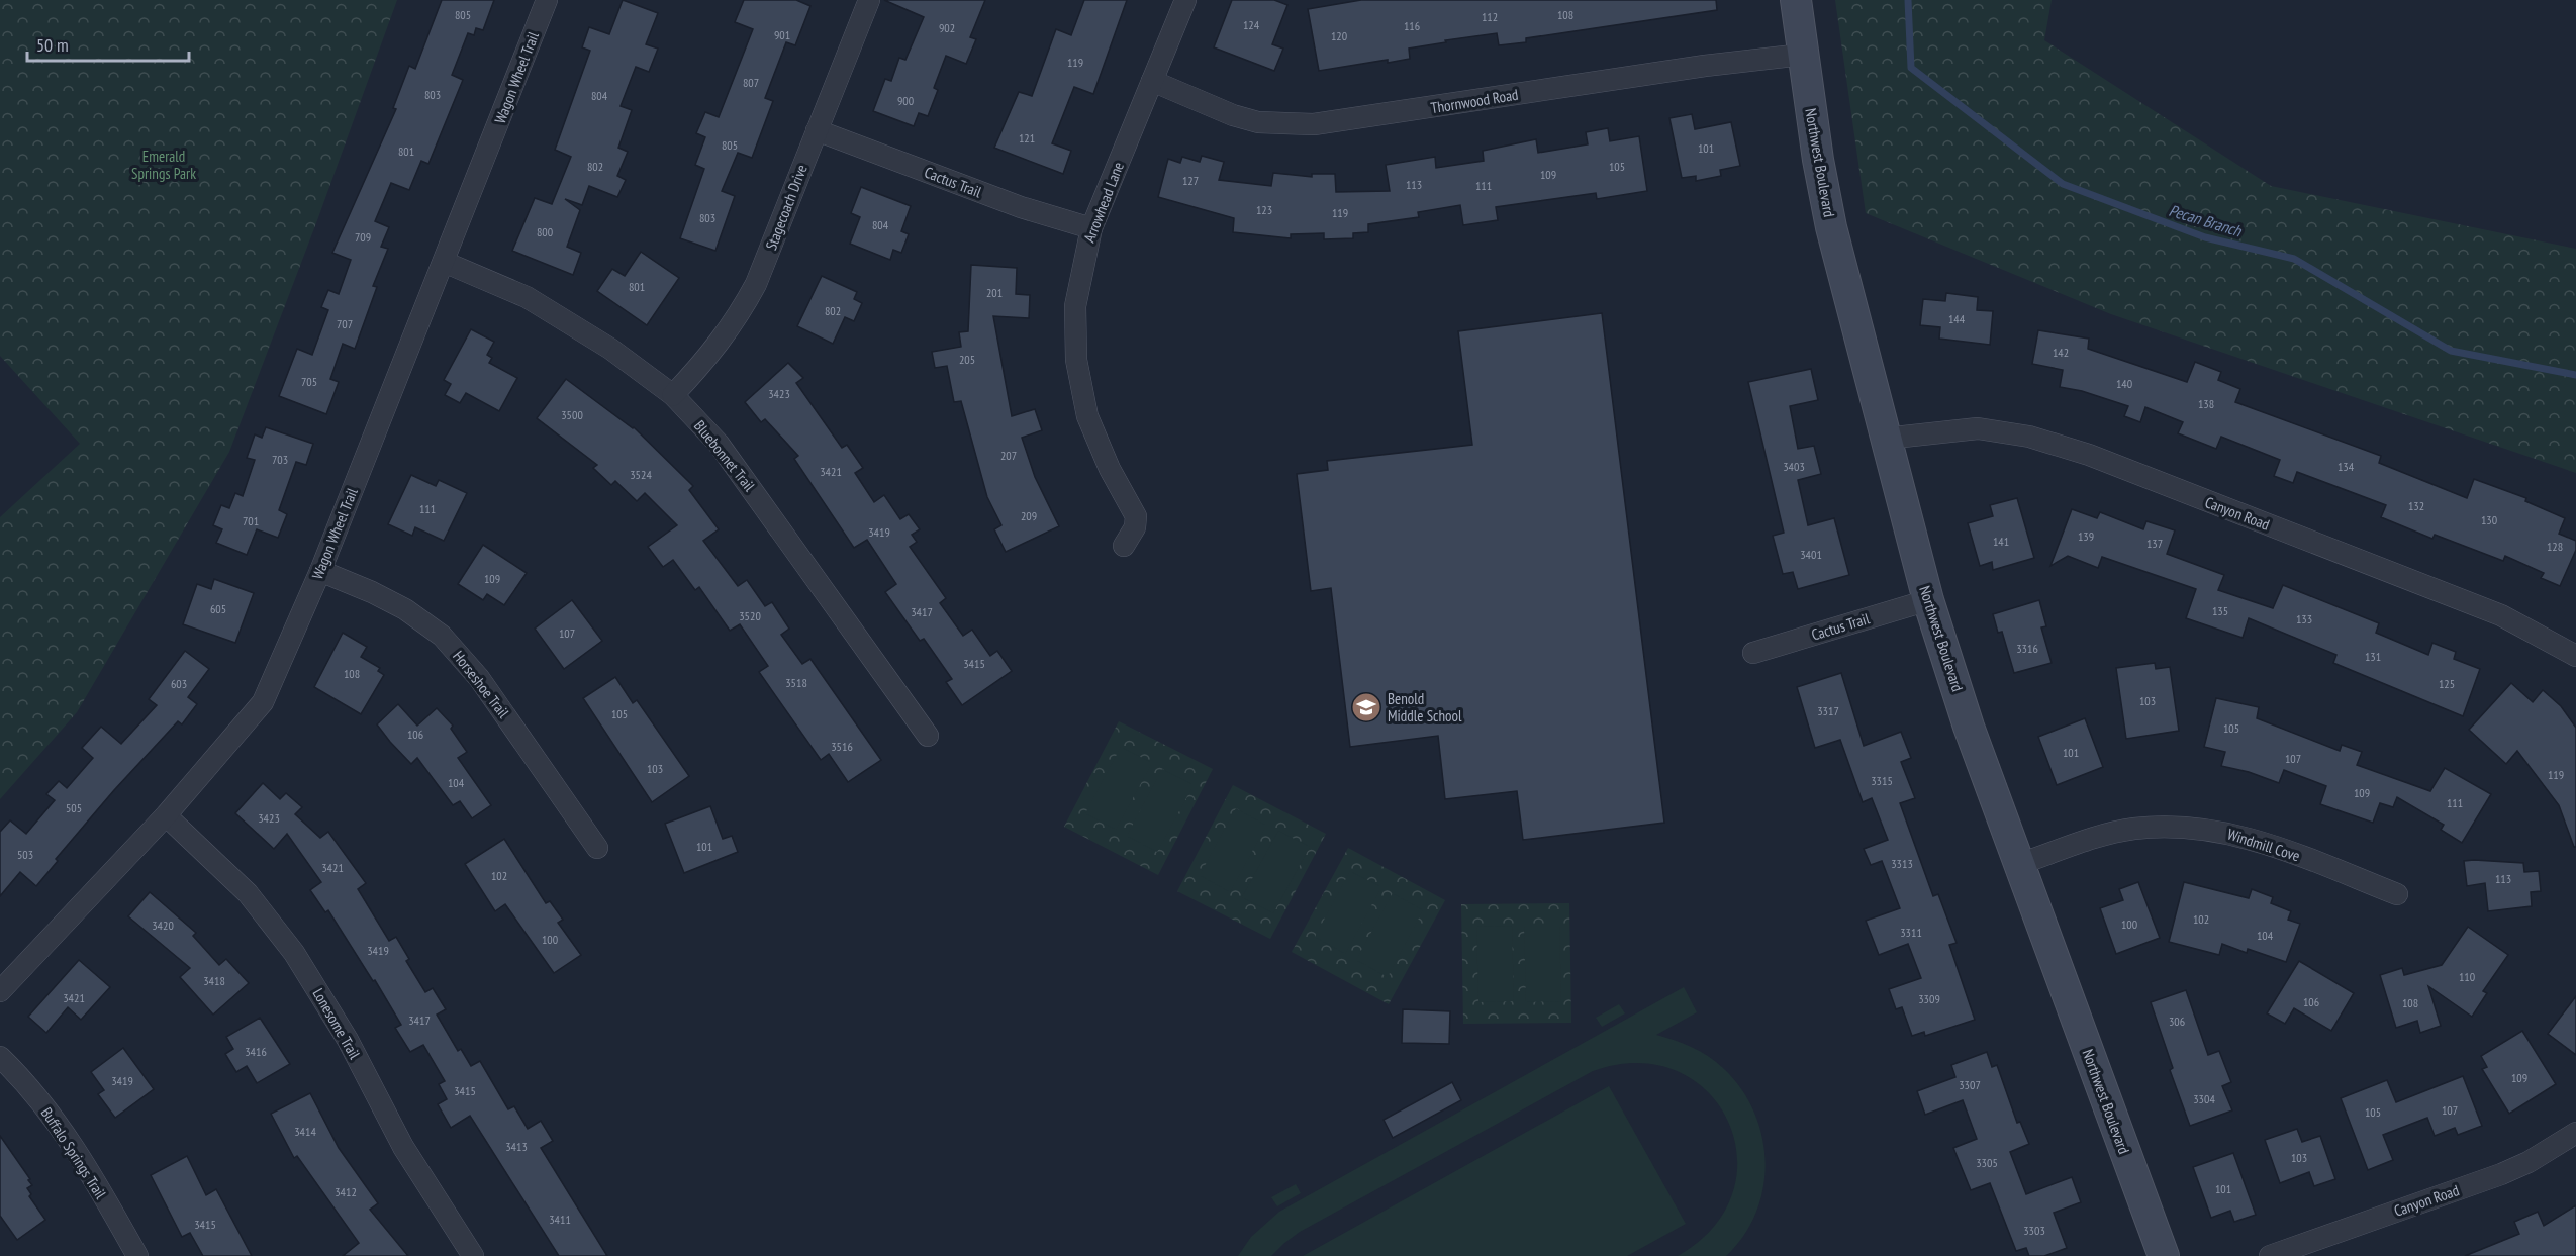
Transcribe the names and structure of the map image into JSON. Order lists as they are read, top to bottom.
{
  "streets": {
    "street": [
      "Wagon Wheel Trail",
      "Thornwood Road",
      "Northwest Boulevard",
      "Cactus Trail",
      "Arrowhead Lane",
      "Stagecoach Drive",
      "Bluebonnet Trail",
      "Canyon Road",
      "Horseshoe Trail",
      "Windmill Cove",
      "Lonesome Trail",
      "Buffalo Springs Trail"
    ]
  },
  "crossings": [
    ["Wagon Wheel Trail", "Bluebonnet Trail"],
    ["Wagon Wheel Trail", "Horseshoe Trail"],
    ["Wagon Wheel Trail", "Lonesome Trail"],
    ["Thornwood Road", "Northwest Boulevard"],
    ["Thornwood Road", "Arrowhead Lane"],
    ["Northwest Boulevard", "Cactus Trail"],
    ["Northwest Boulevard", "Canyon Road"],
    ["Northwest Boulevard", "Windmill Cove"],
    ["Cactus Trail", "Arrowhead Lane"],
    ["Cactus Trail", "Stagecoach Drive"],
    ["Stagecoach Drive", "Bluebonnet Trail"]
  ],
  "water": ["Pecan Branch"],
  "parks": ["Emerald Springs Park"],
  "places": {
    "school or university": ["Benold Middle School"]
  },
  "house_numbers": [
    "805",
    "108",
    "112",
    "124",
    "116",
    "902",
    "901",
    "120",
    "119",
    "807",
    "803",
    "804",
    "900",
    "121",
    "805",
    "101",
    "801",
    "802",
    "105",
    "109",
    "127",
    "113",
    "111",
    "123",
    "119",
    "803",
    "804",
    "800",
    "709",
    "801",
    "201",
    "802",
    "144",
    "707",
    "142",
    "205",
    "705",
    "140",
    "3423",
    "138",
    "3500",
    "207",
    "703",
    "3403",
    "134",
    "3421",
    "3524",
    "132",
    "111",
    "209",
    "130",
    "701",
    "3419",
    "139",
    "141",
    "137",
    "128",
    "3401",
    "109",
    "605",
    "135",
    "3417",
    "3520",
    "133",
    "107",
    "3316",
    "131",
    "3415",
    "108",
    "3518",
    "603",
    "125",
    "103",
    "3317",
    "105",
    "105",
    "106",
    "3516",
    "101",
    "107",
    "103",
    "119",
    "3315",
    "104",
    "109",
    "111",
    "505",
    "3423",
    "101",
    "503",
    "3313",
    "3421",
    "102",
    "113",
    "102",
    "100",
    "3420",
    "3311",
    "104",
    "100",
    "3419",
    "110",
    "3418",
    "3421",
    "3309",
    "106",
    "108",
    "3417",
    "306",
    "3416",
    "109",
    "3419",
    "3307",
    "3415",
    "3304",
    "107",
    "105",
    "3414",
    "3413",
    "103",
    "3305",
    "101",
    "3412",
    "3411",
    "3415",
    "3303"
  ],
  "scale_bar": "50 m"
}
